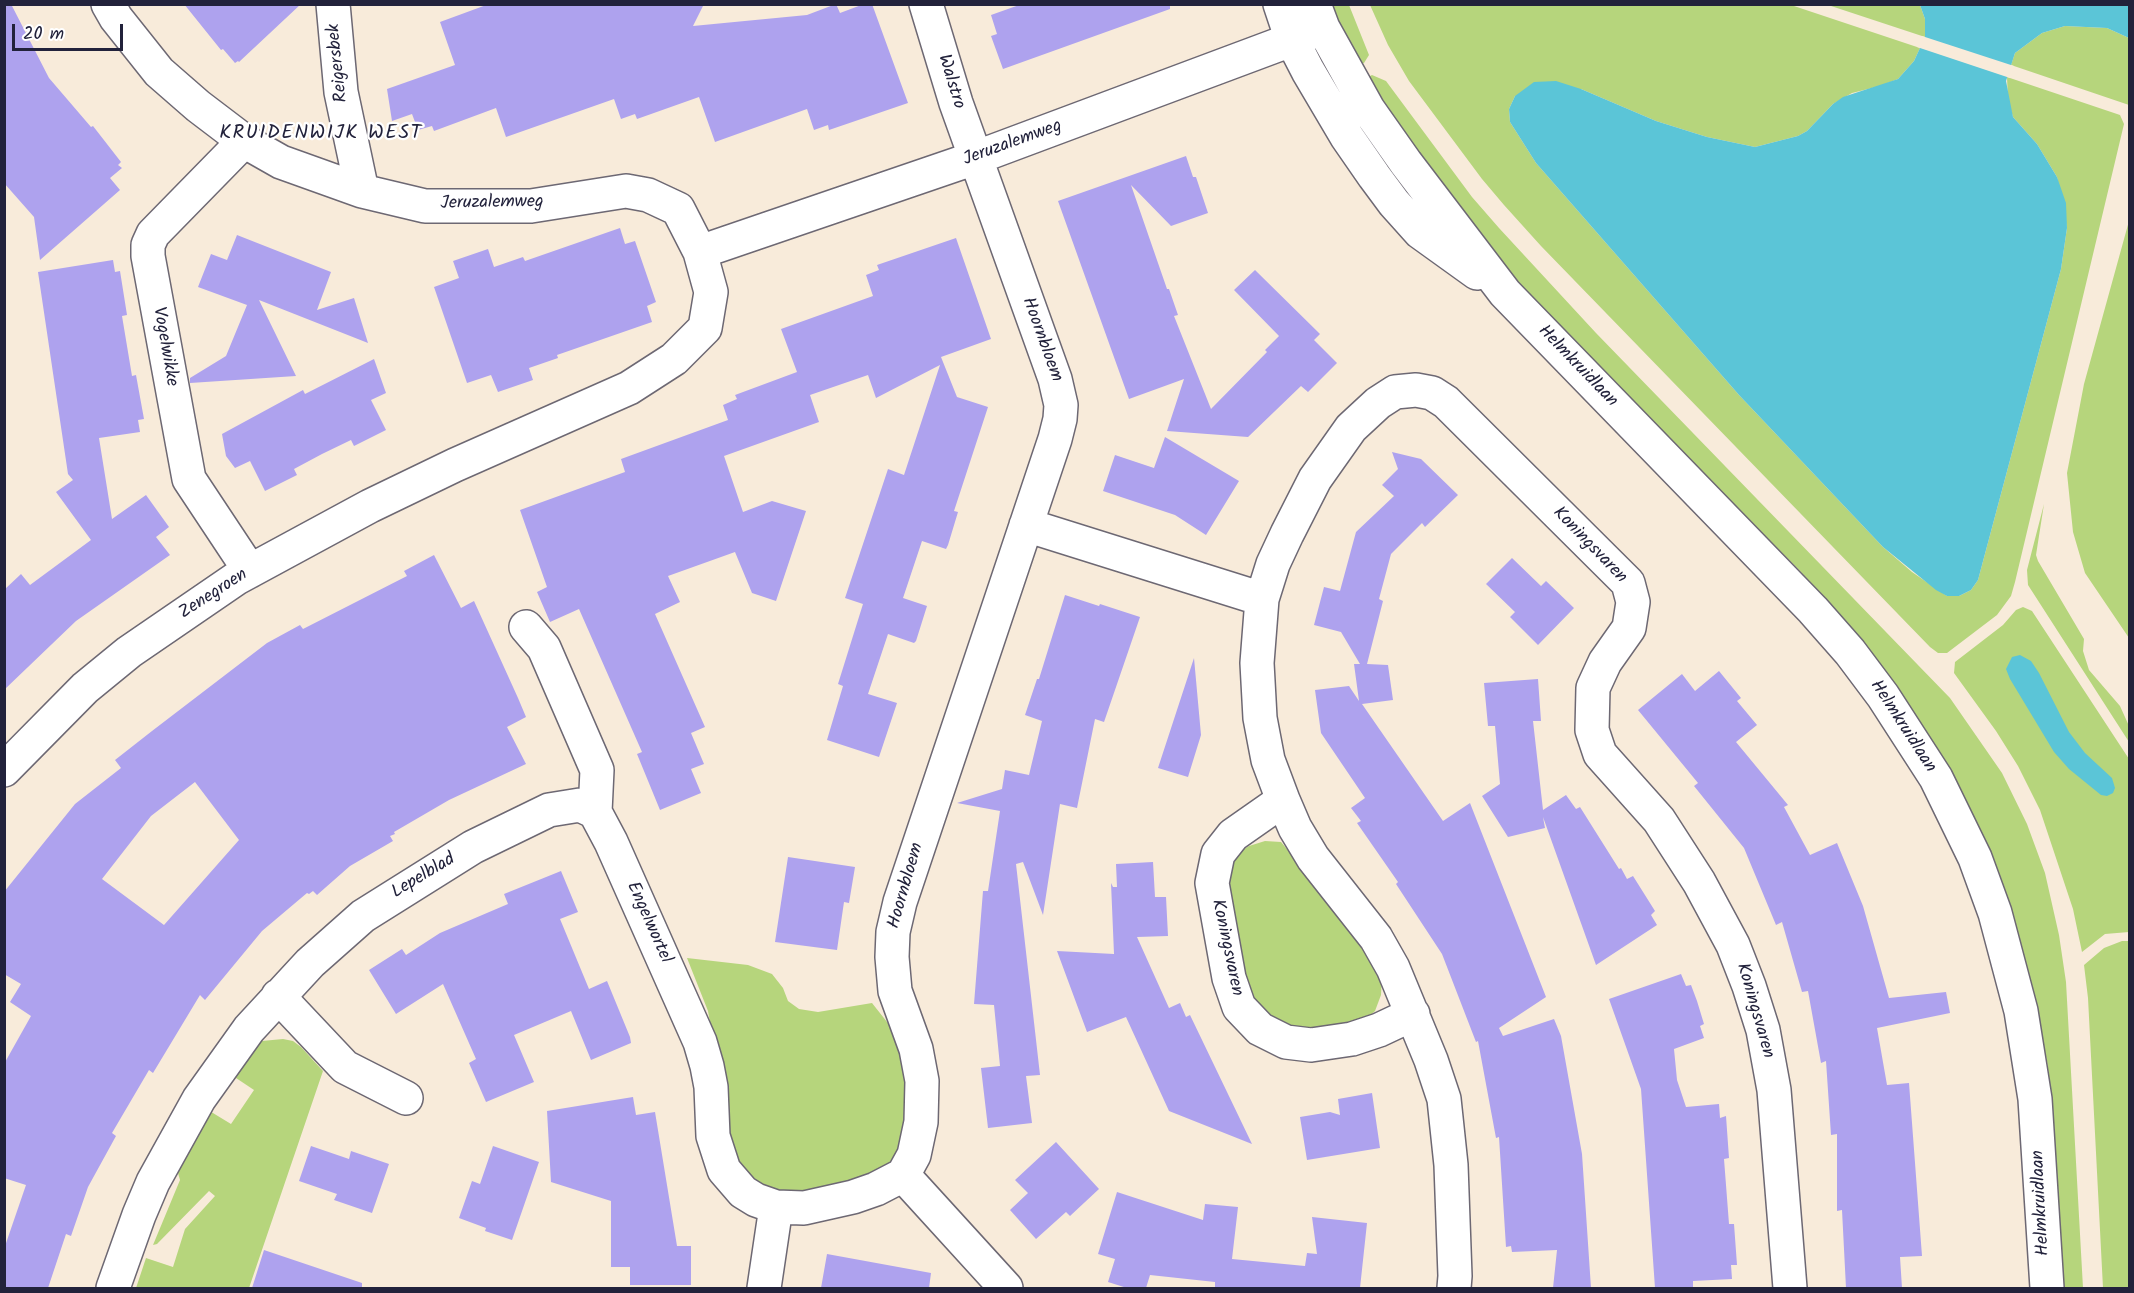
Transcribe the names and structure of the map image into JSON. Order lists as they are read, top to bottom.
{
  "streets": {
    "street": [
      "Reigersbek",
      "Walstro",
      "Jeruzalemweg",
      "Hoornbloem",
      "Vogelwikke",
      "Helmkruidlaan",
      "Koningsvaren",
      "Zenegroen",
      "Lepelblad",
      "Engelwortel"
    ]
  },
  "crossings": [
    ["Reigersbek", "Jeruzalemweg"],
    ["Walstro", "Jeruzalemweg"],
    ["Walstro", "Hoornbloem"],
    ["Jeruzalemweg", "Hoornbloem"],
    ["Jeruzalemweg", "Vogelwikke"],
    ["Jeruzalemweg", "Helmkruidlaan"],
    ["Jeruzalemweg", "Zenegroen"],
    ["Hoornbloem", "Engelwortel"],
    ["Vogelwikke", "Zenegroen"],
    ["Lepelblad", "Engelwortel"]
  ],
  "districts": ["KRUIDENWIJK WEST"],
  "scale_bar": "20 m"
}
